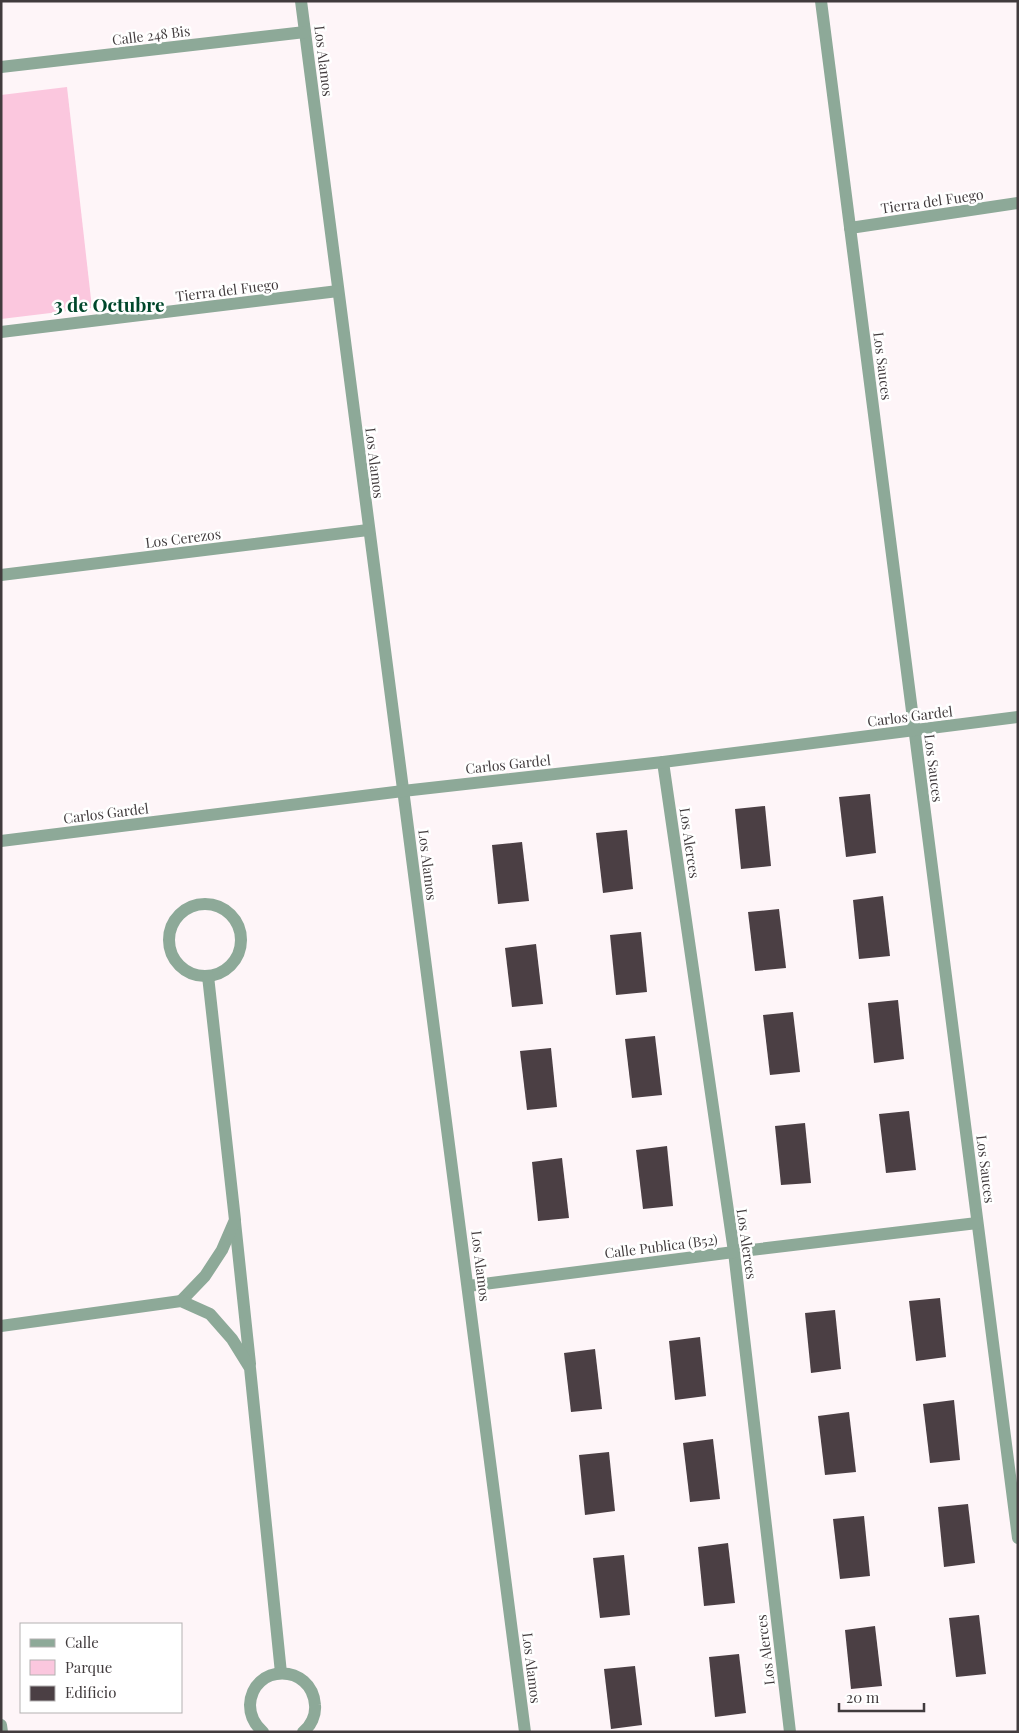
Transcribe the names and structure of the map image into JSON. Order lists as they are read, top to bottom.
{
  "streets": {
    "street": [
      "Calle 248 Bis",
      "Los Alamos",
      "Tierra del Fuego",
      "Los Sauces",
      "Los Cerezos",
      "Carlos Gardel",
      "Los Alerces",
      "Calle Publica (B52)"
    ]
  },
  "crossings": [
    ["Calle 248 Bis", "Los Alamos"],
    ["Los Alamos", "Tierra del Fuego"],
    ["Los Alamos", "Los Cerezos"],
    ["Los Alamos", "Carlos Gardel"],
    ["Los Alamos", "Calle Publica (B52)"],
    ["Tierra del Fuego", "Los Sauces"],
    ["Los Sauces", "Carlos Gardel"],
    ["Los Sauces", "Calle Publica (B52)"],
    ["Carlos Gardel", "Los Alerces"],
    ["Los Alerces", "Calle Publica (B52)"]
  ],
  "districts": ["3 de Octubre"],
  "legend": ["Calle", "Parque", "Edificio"],
  "scale_bar": "20 m"
}
